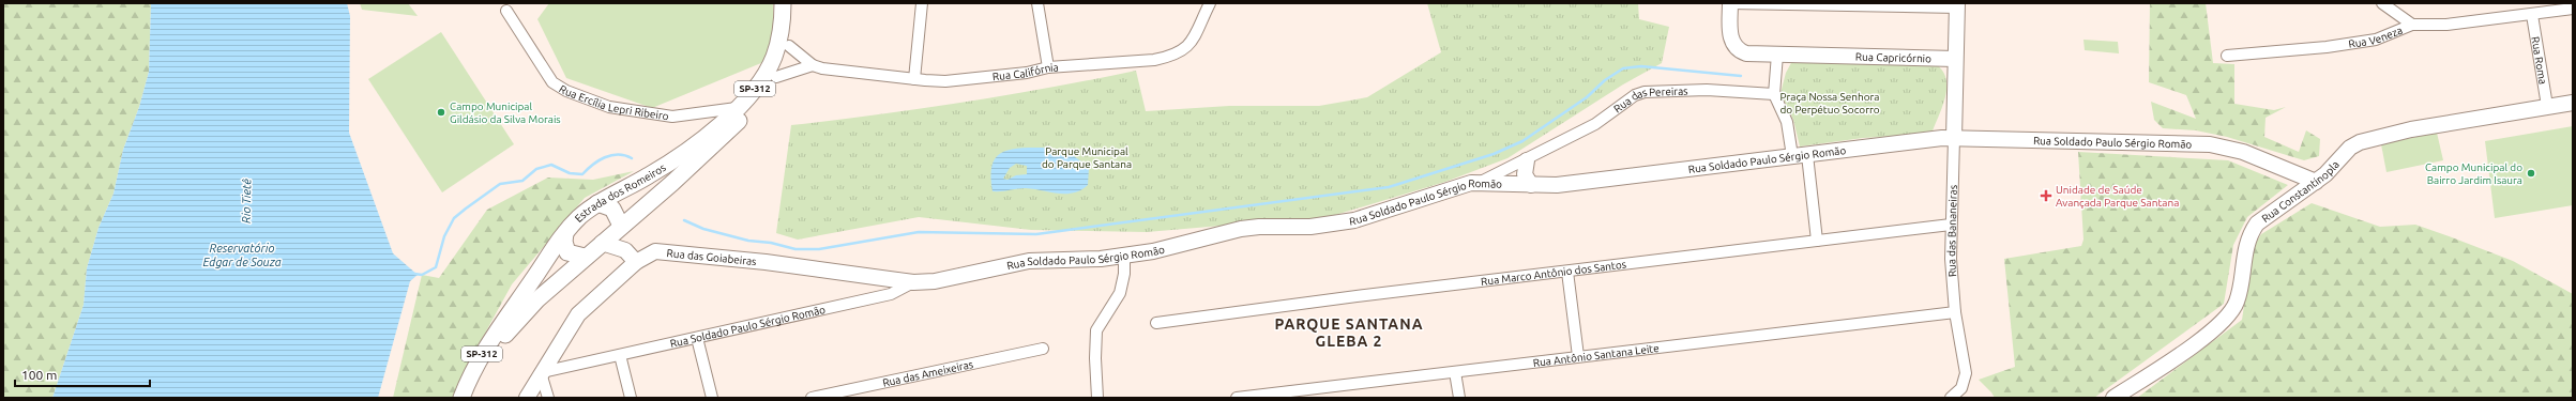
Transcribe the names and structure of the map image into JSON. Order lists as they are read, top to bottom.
{
  "streets": {
    "main road": ["SP-312", "Estrada dos Romeiros"],
    "street": [
      "Rua Veneza",
      "Rua Capricórnio",
      "Rua Roma",
      "Rua Califórnia",
      "Rua Ercília Lepri Ribeiro",
      "Rua das Pereiras",
      "Rua Soldado Paulo Sérgio Romão",
      "Rua Constantinopla",
      "Rua das Bananeiras",
      "Rua das Goiabeiras",
      "Rua Marco Antônio dos Santos",
      "Rua Antônio Santana Leite",
      "Rua das Ameixeiras"
    ]
  },
  "crossings": [
    ["Rua Veneza", "Rua Roma"],
    ["Rua Capricórnio", "Rua das Bananeiras"],
    ["Rua Roma", "Rua Constantinopla"],
    ["Rua Califórnia", "Estrada dos Romeiros"],
    ["Rua Ercília Lepri Ribeiro", "Estrada dos Romeiros"],
    ["Rua das Pereiras", "Rua Soldado Paulo Sérgio Romão"],
    ["Rua Soldado Paulo Sérgio Romão", "Rua Constantinopla"],
    ["Rua Soldado Paulo Sérgio Romão", "Rua das Bananeiras"],
    ["Rua Soldado Paulo Sérgio Romão", "Rua das Goiabeiras"],
    ["Rua das Bananeiras", "Rua Marco Antônio dos Santos"],
    ["Rua das Bananeiras", "Rua Antônio Santana Leite"]
  ],
  "districts": ["PARQUE SANTANA GLEBA 2"],
  "water": ["Rio Tietê", "Reservatório Edgar de Souza"],
  "parks": ["Praça Nossa Senhora do Perpétuo Socorro", "Parque Municipal do Parque Santana"],
  "places": {
    "other": ["Campo Municipal Gildásio da Silva Morais", "Campo Municipal do Bairro Jardim Isaura"],
    "health": ["Unidade de Saúde Avançada Parque Santana"]
  },
  "scale_bar": "100 m"
}
